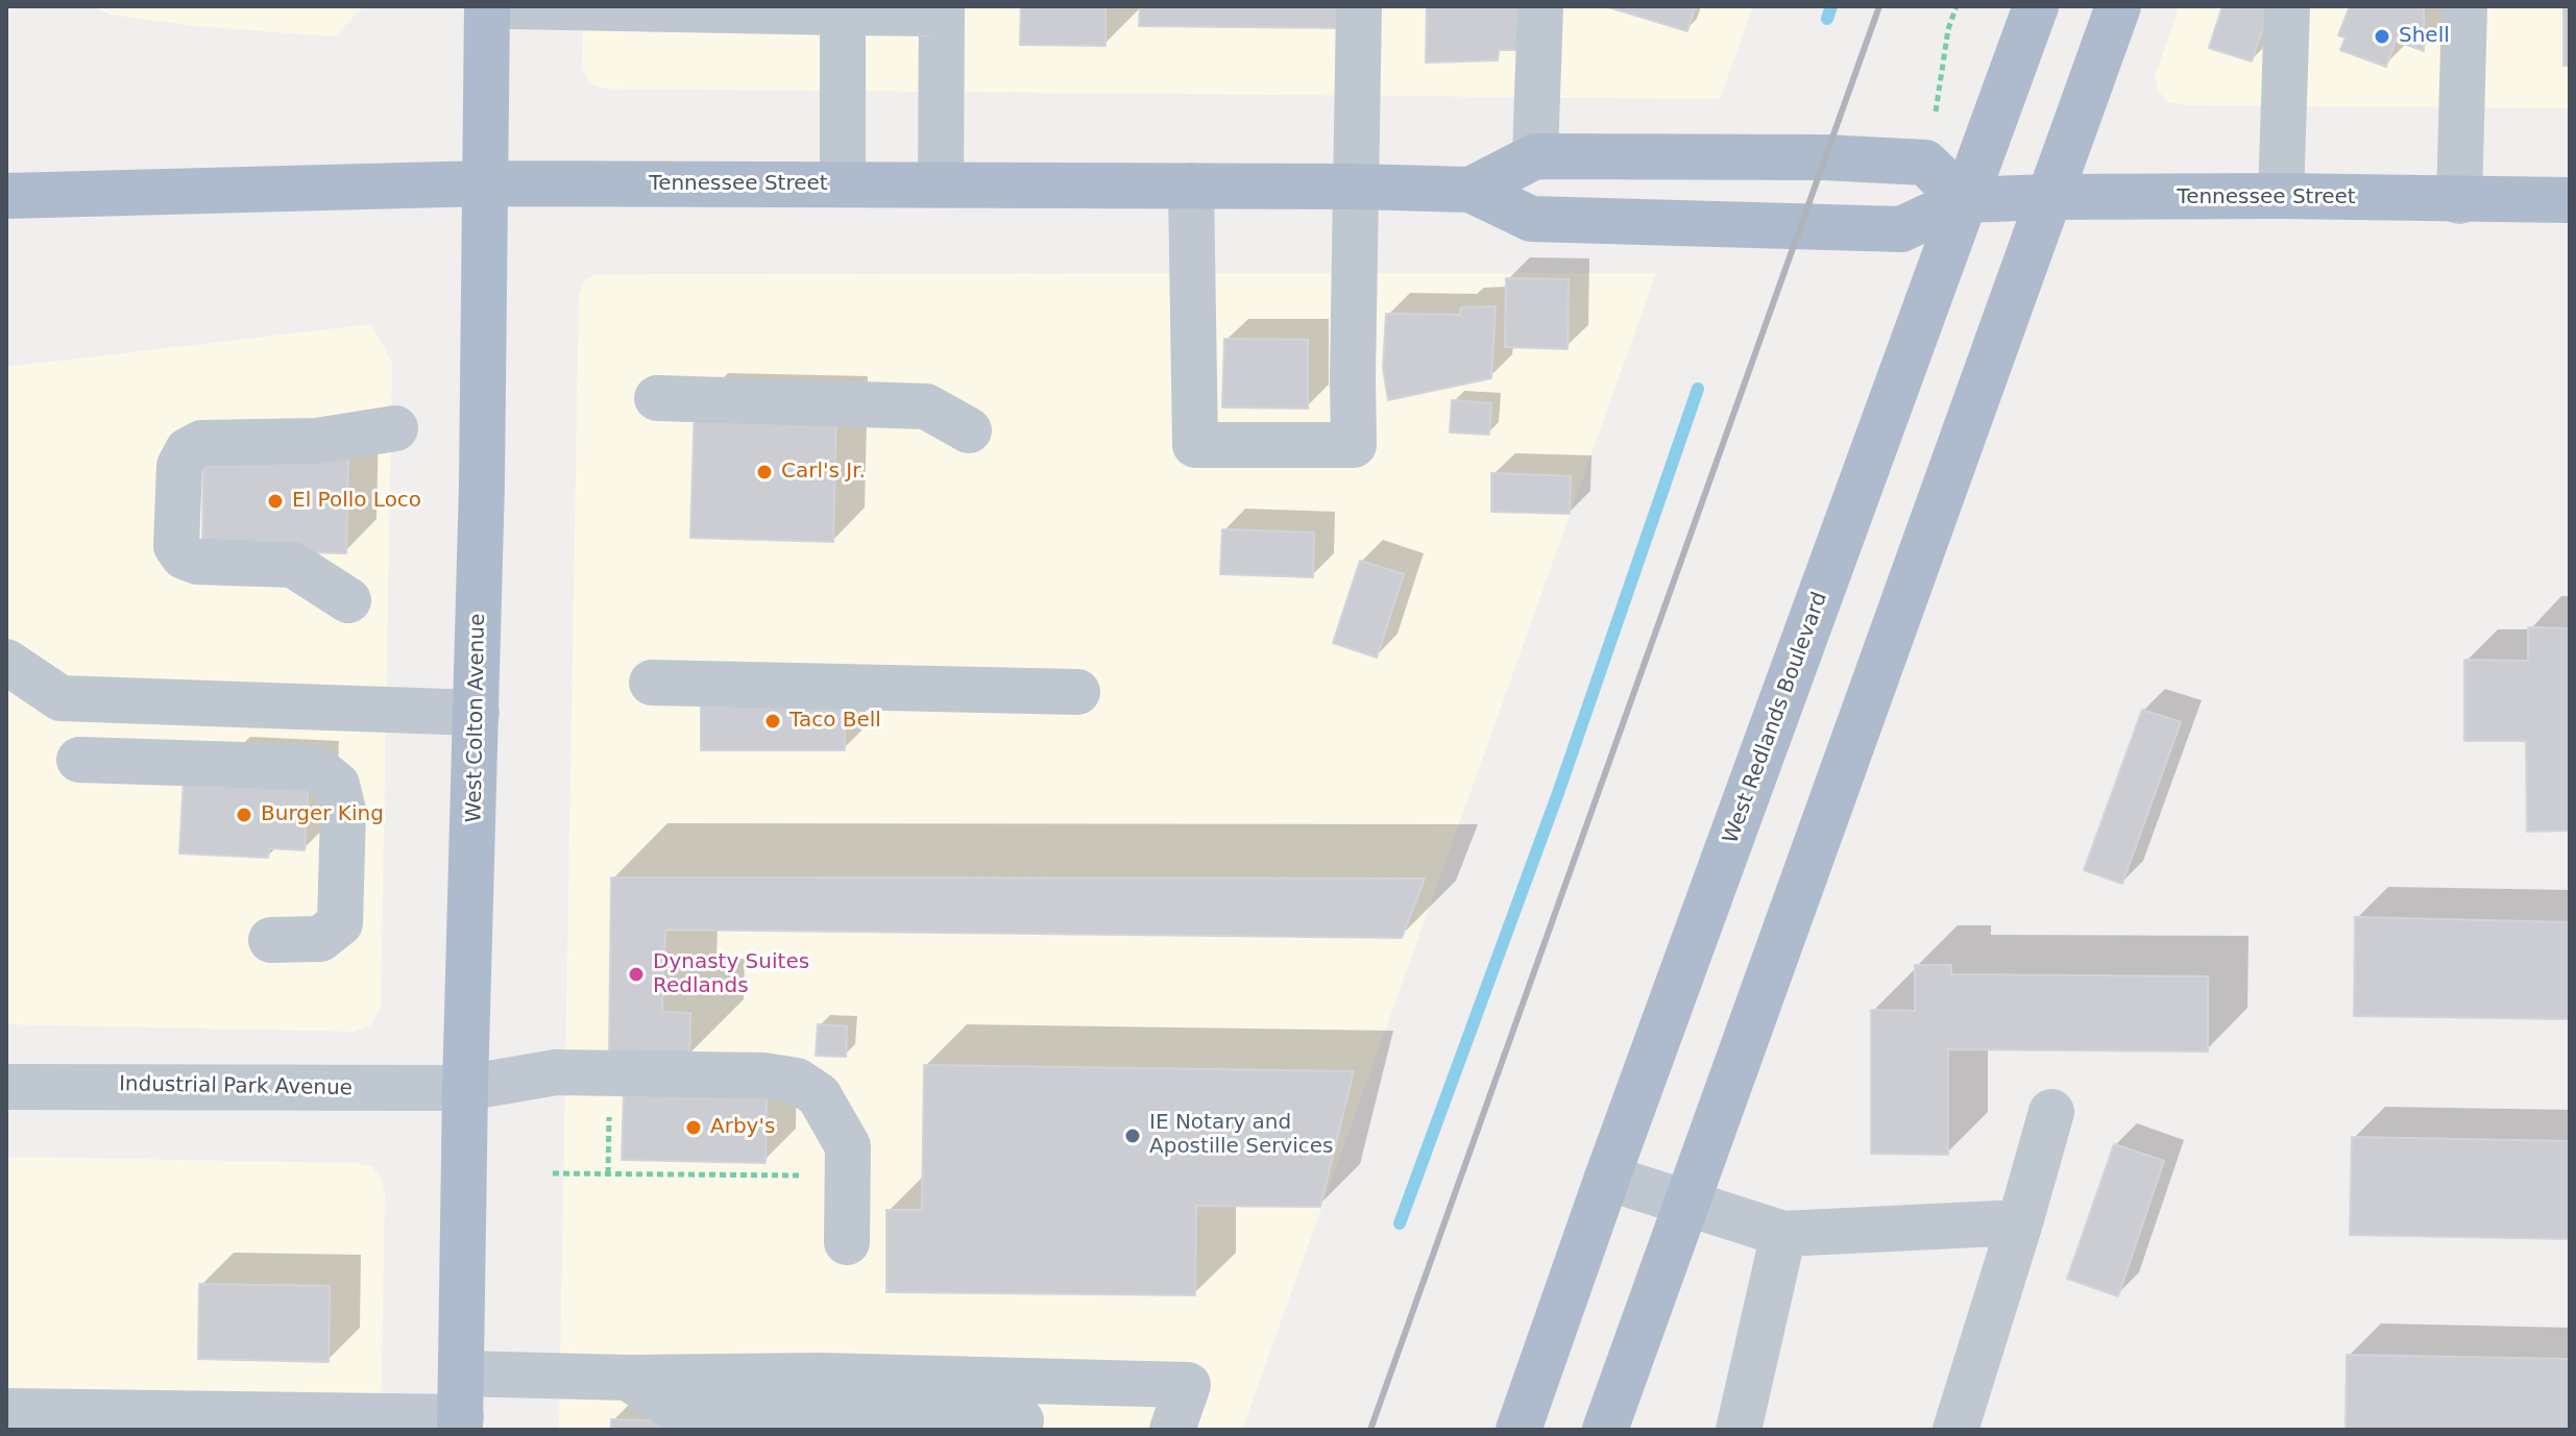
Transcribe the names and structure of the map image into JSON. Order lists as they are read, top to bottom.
{
  "streets": {
    "main road": ["Tennessee Street", "West Colton Avenue", "West Redlands Boulevard"],
    "street": ["Industrial Park Avenue"]
  },
  "crossings": [
    ["Tennessee Street", "West Colton Avenue"],
    ["Tennessee Street", "West Redlands Boulevard"],
    ["West Colton Avenue", "Industrial Park Avenue"]
  ],
  "places": [
    "Shell",
    "Carl's Jr.",
    "El Pollo Loco",
    "Taco Bell",
    "Burger King",
    "Dynasty Suites Redlands",
    "Arby's",
    "IE Notary and Apostille Services"
  ]
}
